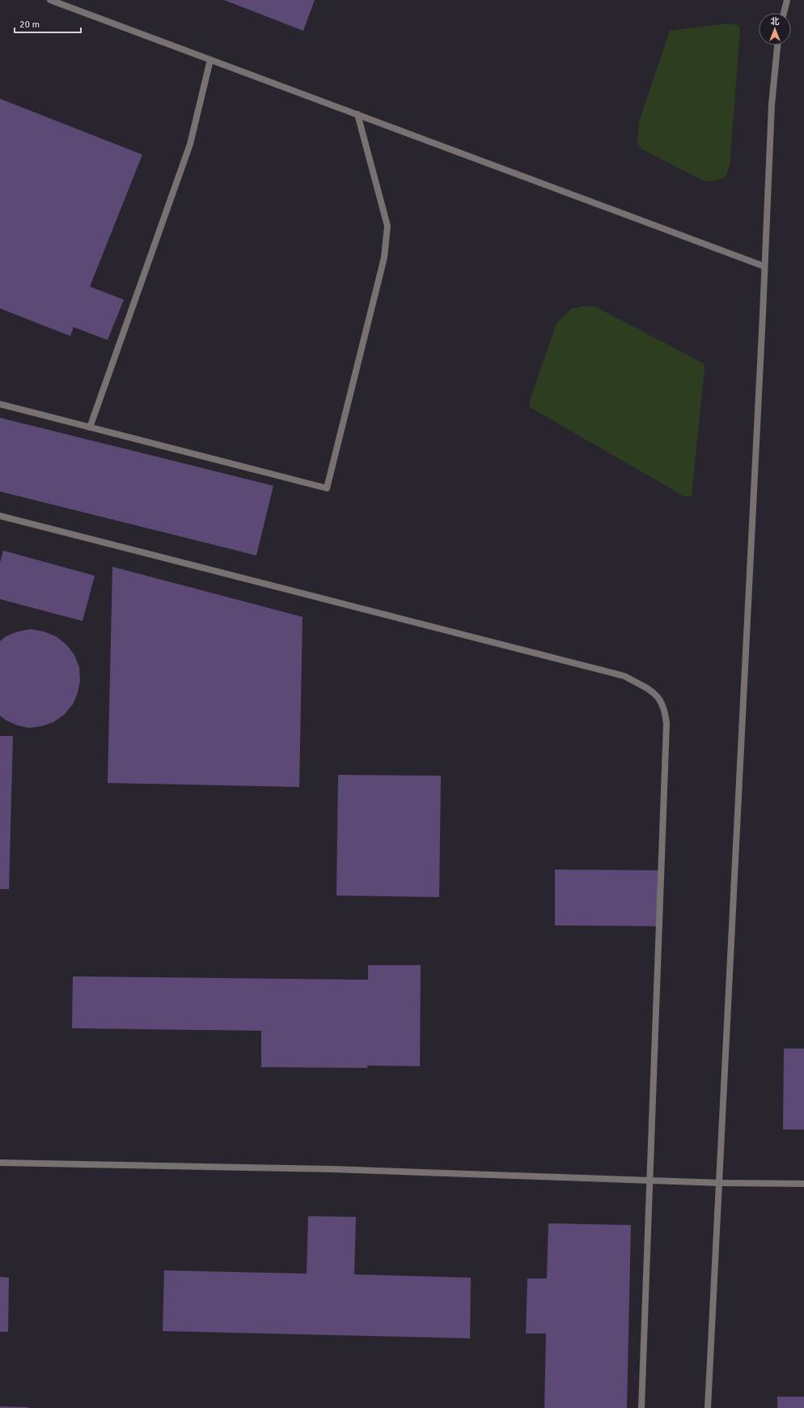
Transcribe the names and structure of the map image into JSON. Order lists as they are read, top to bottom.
{
  "scale_bar": "20 m",
  "north": "top"
}
